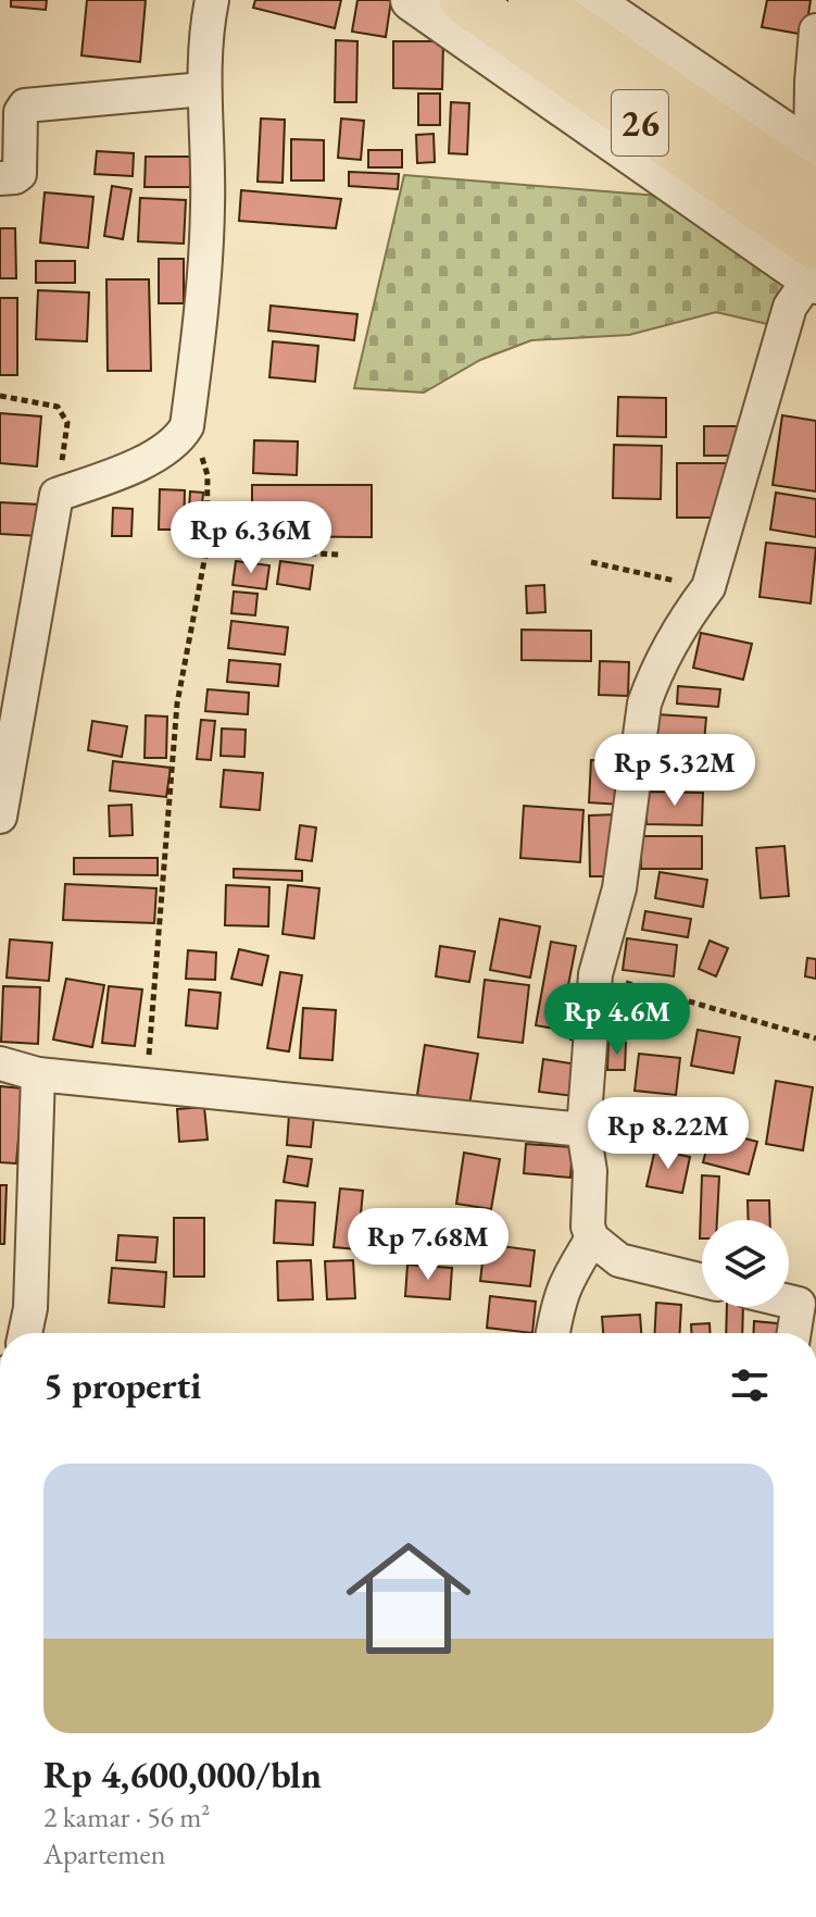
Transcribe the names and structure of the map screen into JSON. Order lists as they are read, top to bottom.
{
  "streets": {
    "highway": ["26"]
  },
  "page": {
    "price": [
      "Rp 6.36M",
      "Rp 5.32M",
      "Rp 4.6M",
      "Rp 8.22M",
      "Rp 7.68M"
    ],
    "heading": "5 properti",
    "list": [
      {
        "name": "Rp 4,600,000/bln",
        "note": "2 kamar · 56 m² · Apartemen"
      }
    ]
  }
}
